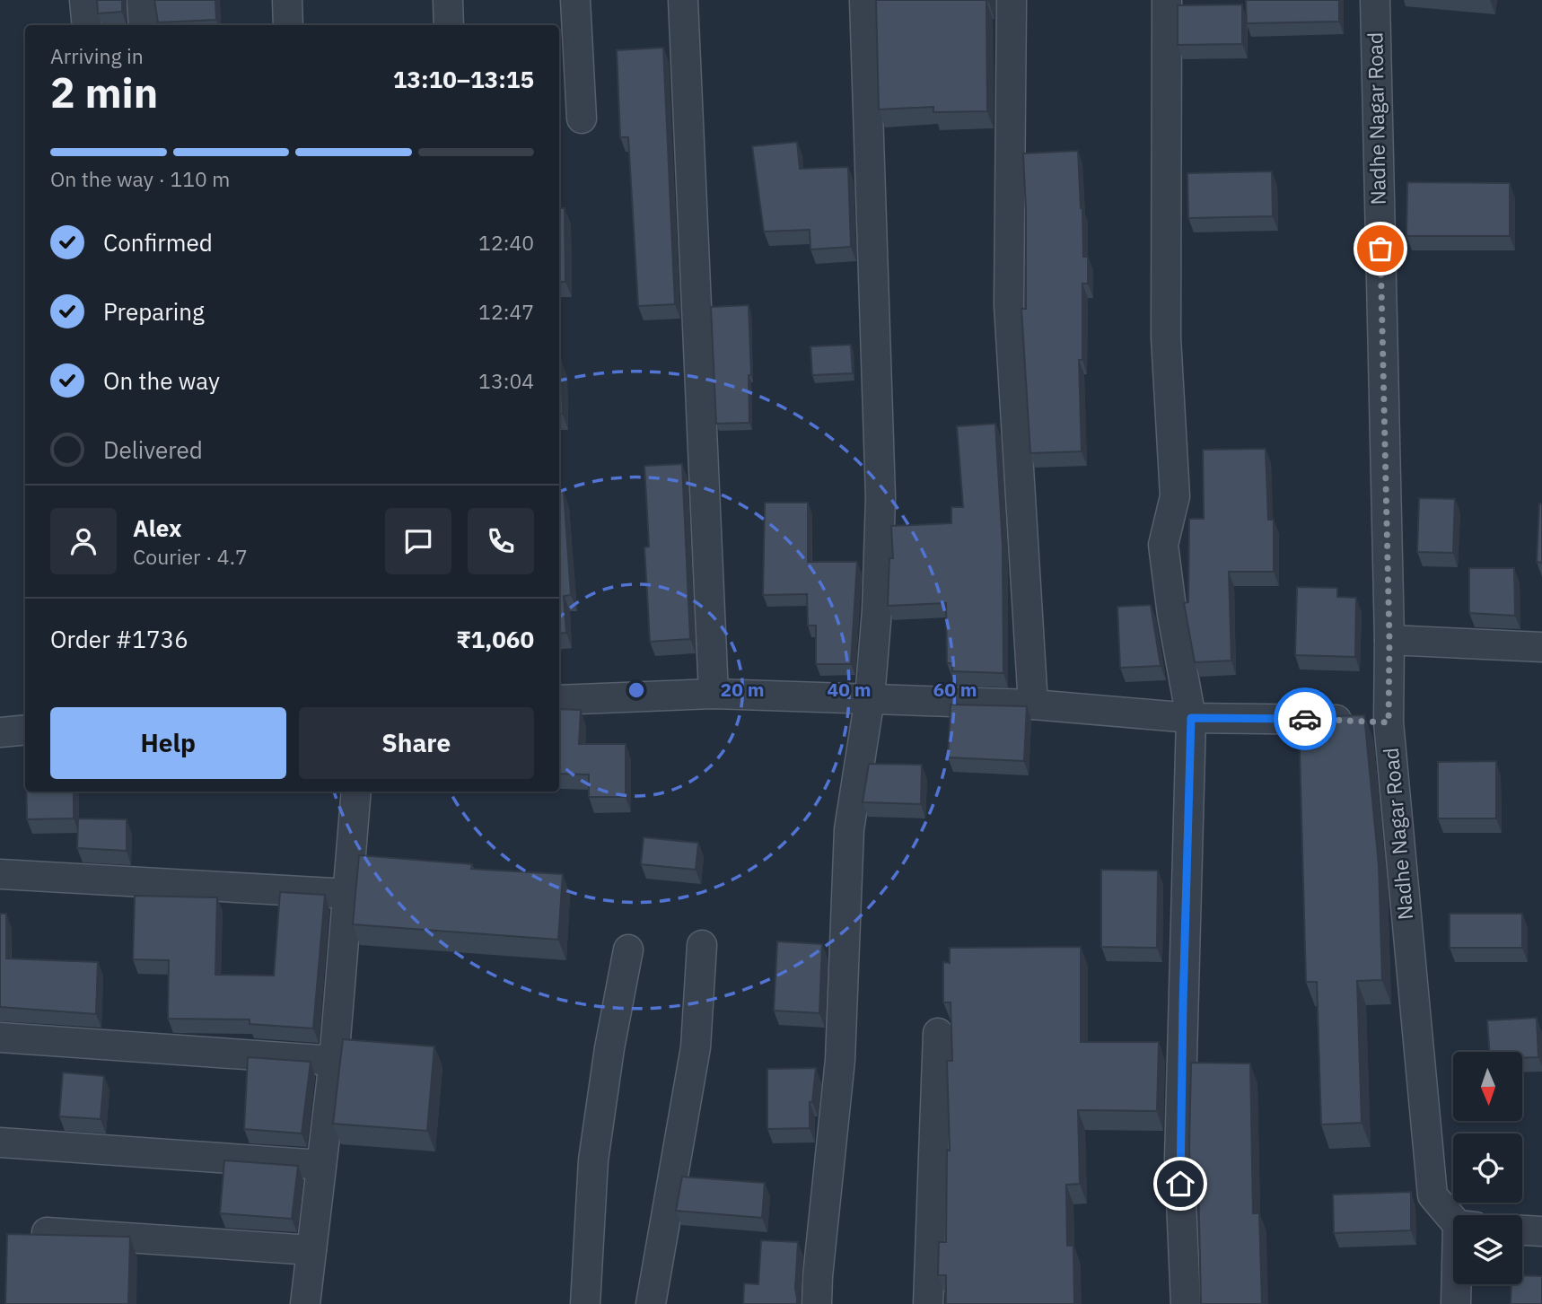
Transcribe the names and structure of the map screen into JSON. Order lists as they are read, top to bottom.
{
  "streets": {
    "street": ["Nadhe Nagar Road"]
  },
  "north": "bottom",
  "page": {
    "heading": ["2 min", "Arriving in", "13:10–13:15"],
    "panel": [
      "Alex",
      "Courier · 4.7",
      "Order #1736",
      "₹1,060"
    ],
    "bar": "On the way · 110 m",
    "list": [
      ["Confirmed", "12:40"],
      ["Preparing", "12:47"],
      ["On the way", "13:04"],
      "Delivered"
    ],
    "buttons": ["Help", "Share"]
  },
  "rings": ["20 m", "40 m", "60 m"]
}
